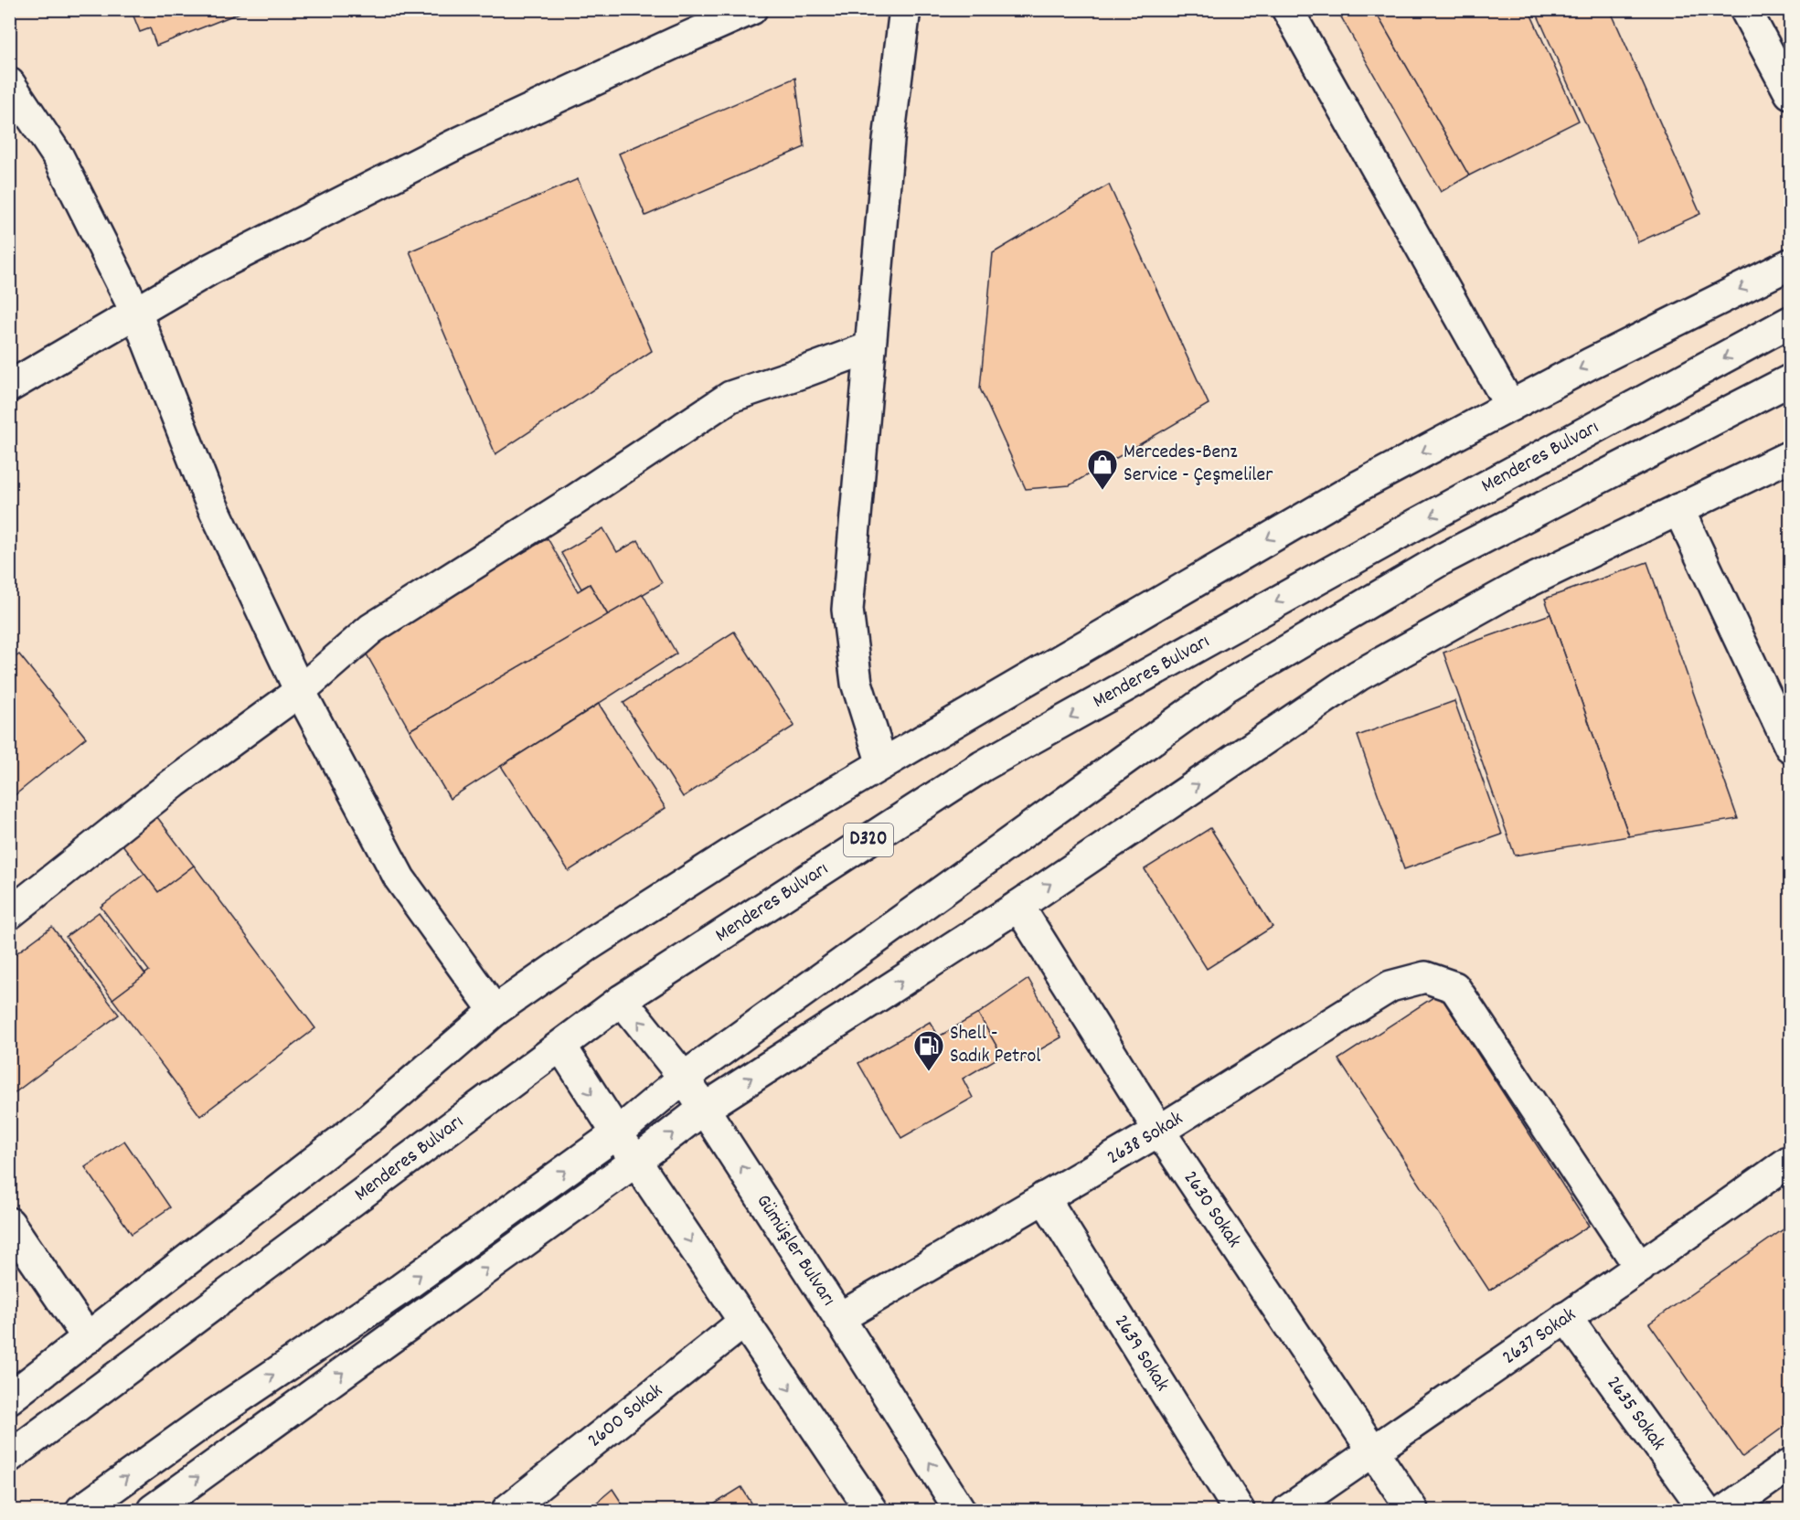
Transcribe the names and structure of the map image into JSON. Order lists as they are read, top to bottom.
{
  "streets": {
    "main road": [
      "Menderes Bulvarı",
      "D320",
      "2638 Sokak",
      "2630 Sokak",
      "Gümüşler Bulvarı",
      "2637 Sokak",
      "2639 Sokak",
      "2635 Sokak",
      "2600 Sokak"
    ]
  },
  "crossings": [
    ["Menderes Bulvarı", "Gümüşler Bulvarı"],
    ["2638 Sokak", "2630 Sokak"],
    ["2638 Sokak", "Gümüşler Bulvarı"],
    ["2638 Sokak", "2637 Sokak"],
    ["2638 Sokak", "2639 Sokak"],
    ["2630 Sokak", "2637 Sokak"],
    ["2637 Sokak", "2635 Sokak"]
  ],
  "places": {
    "shop": ["Mercedes-Benz Service - Çeşmeliler"],
    "fuel station": ["Shell - Sadık Petrol"]
  }
}
